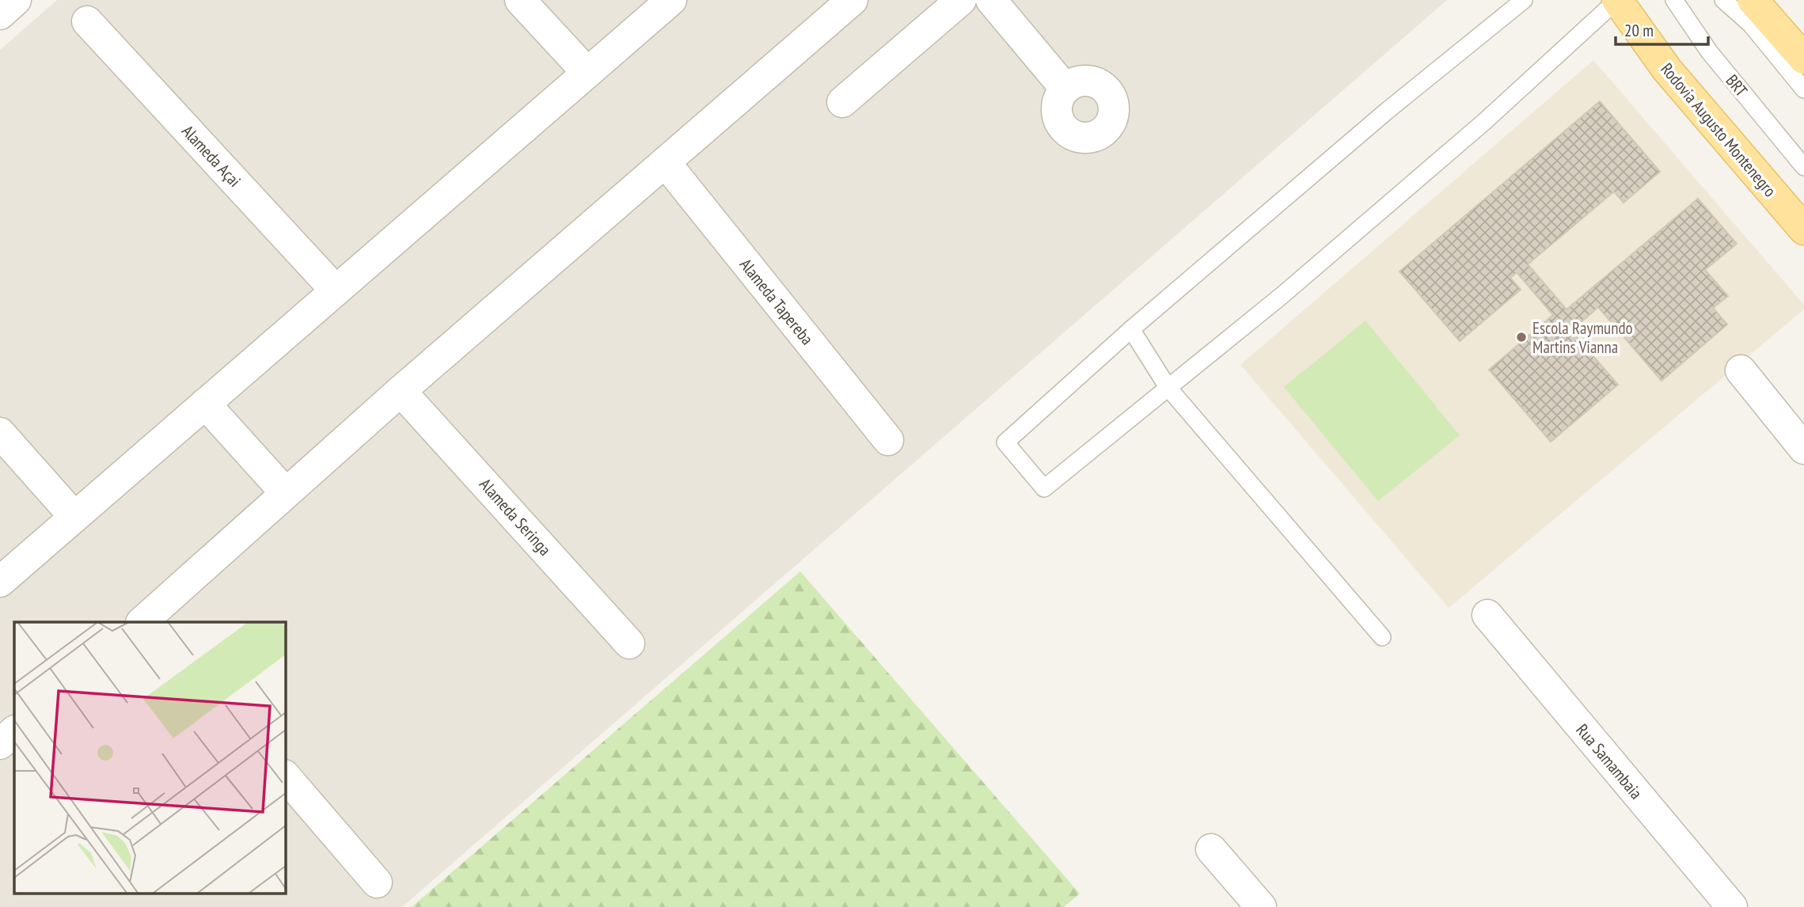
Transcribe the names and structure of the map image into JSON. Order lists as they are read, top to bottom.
{
  "streets": {
    "main road": ["Rodovia Augusto Montenegro"],
    "street": [
      "Alameda Açai",
      "Alameda Tapereba",
      "Alameda Seringa",
      "Rua Samambaia"
    ],
    "lane": ["BRT"]
  },
  "places": ["Escola Raymundo Martins Vianna"],
  "scale_bar": "20 m"
}
